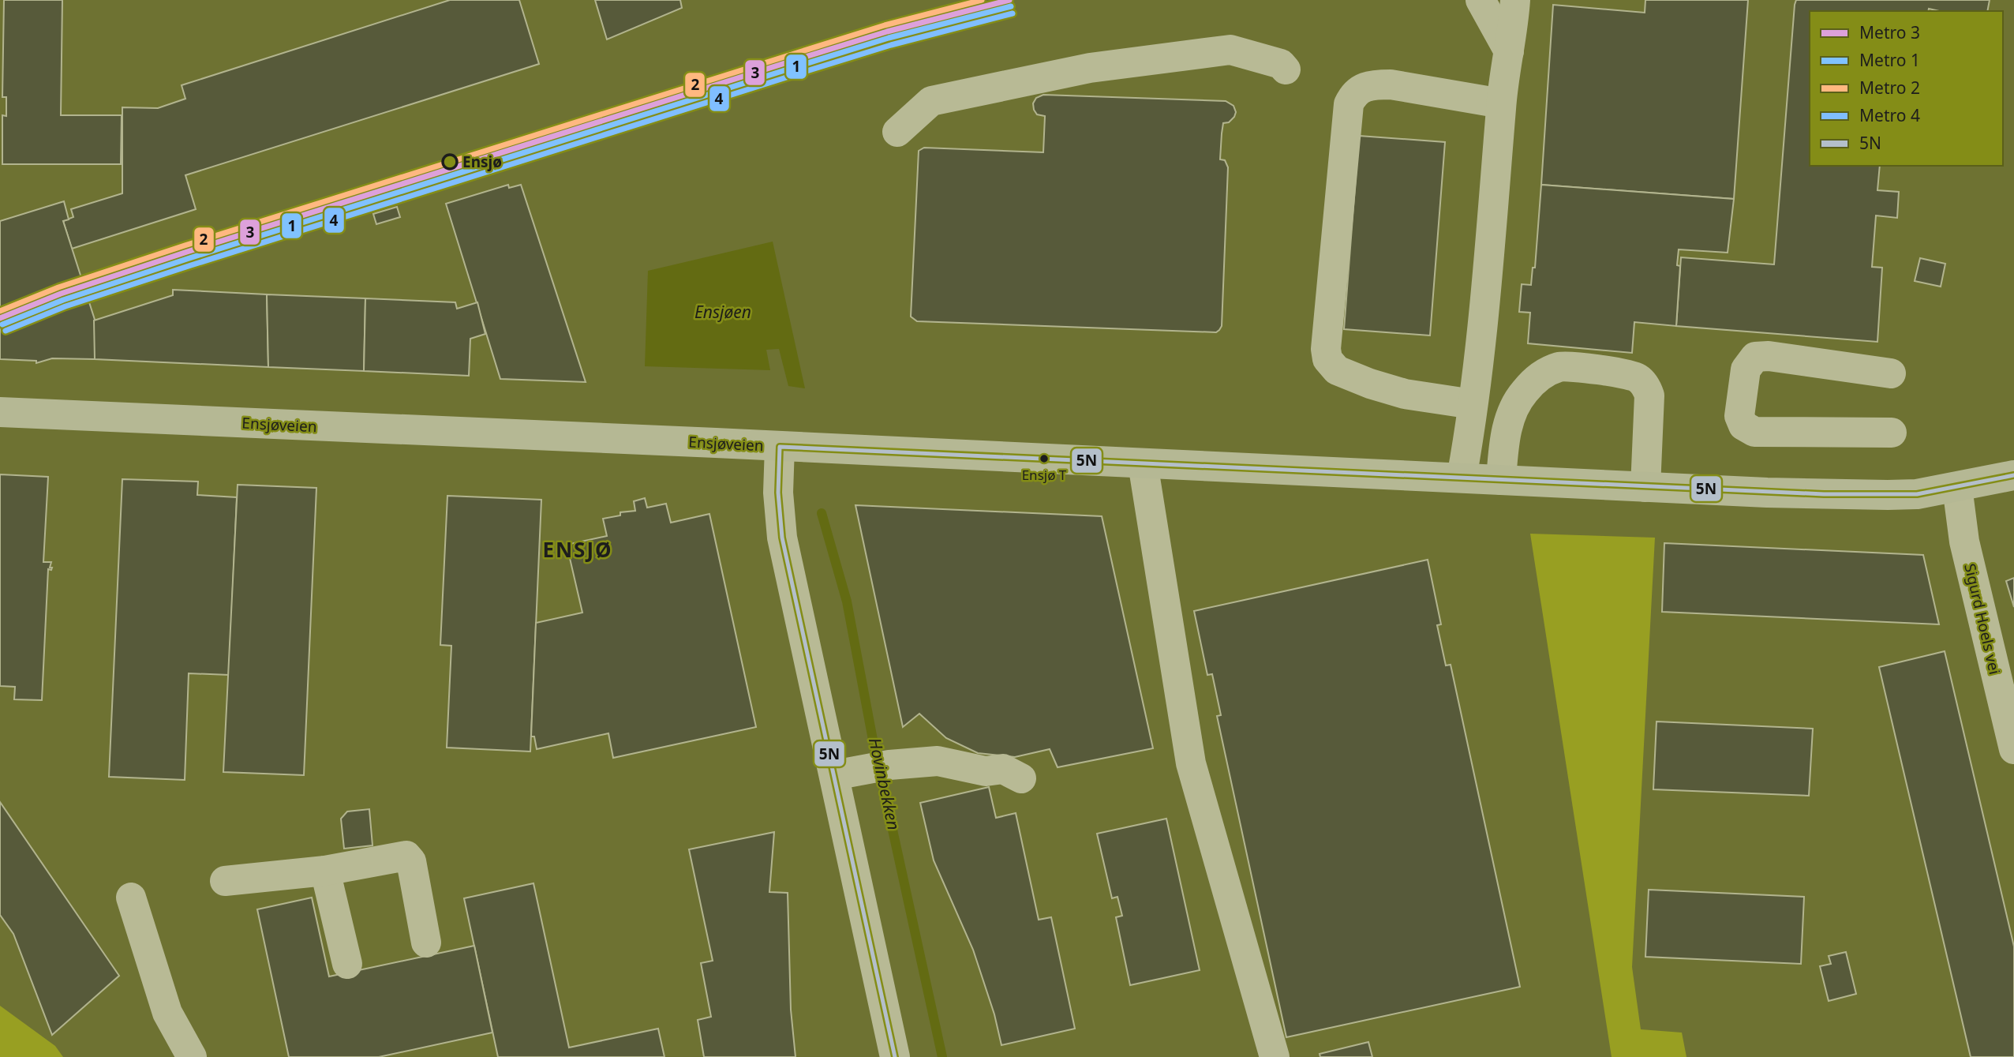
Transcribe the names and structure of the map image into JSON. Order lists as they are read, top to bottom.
{
  "streets": {
    "main road": ["Ensjøveien"],
    "street": ["Sigurd Hoels vei"]
  },
  "crossings": [
    ["Ensjøveien", "Sigurd Hoels vei"]
  ],
  "districts": ["ENSJØ"],
  "water": ["Ensjøen", "Hovinbekken"],
  "places": ["Ensjø", "Ensjø T"],
  "lines": [
    "metro line 3",
    "metro line 2",
    "metro line 1",
    "metro line 4",
    "transit line 5N"
  ],
  "legend": [
    "Metro 3",
    "Metro 1",
    "Metro 2",
    "Metro 4",
    "5N"
  ]
}
